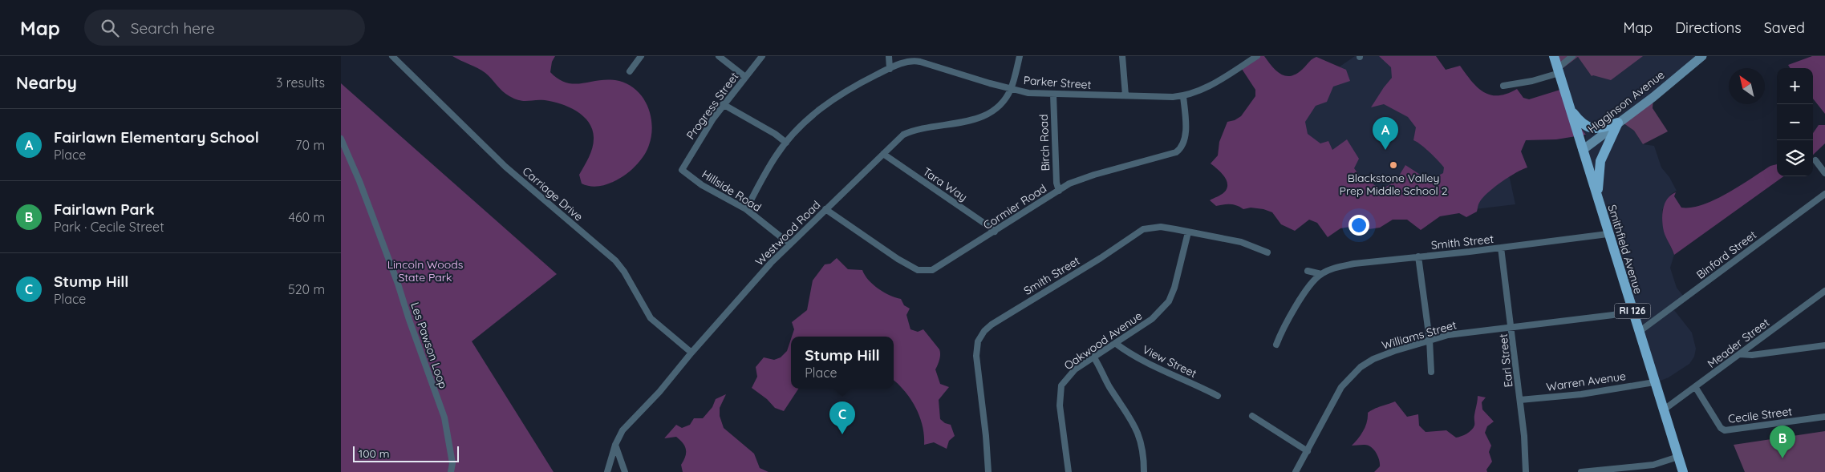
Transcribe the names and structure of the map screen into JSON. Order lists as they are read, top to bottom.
{
  "streets": {
    "main road": ["Smithfield Avenue", "RI 126"],
    "street": [
      "Parker Street",
      "Higginson Avenue",
      "Progress Street",
      "Birch Road",
      "Tara Way",
      "Hillside Road",
      "Carriage Drive",
      "Cormier Road",
      "Westwood Road",
      "Smith Street",
      "Binford Street",
      "Williams Street",
      "Oakwood Avenue",
      "Meader Street",
      "Les Pawson Loop",
      "Earl Street",
      "View Street",
      "Warren Avenue",
      "Cecile Street"
    ]
  },
  "crossings": [
    ["Parker Street", "Birch Road"],
    ["Parker Street", "Cormier Road"],
    ["Parker Street", "Westwood Road"],
    ["Higginson Avenue", "Smithfield Avenue"],
    ["Progress Street", "Hillside Road"],
    ["Birch Road", "Cormier Road"],
    ["Tara Way", "Cormier Road"],
    ["Tara Way", "Westwood Road"],
    ["Hillside Road", "Westwood Road"],
    ["Carriage Drive", "Westwood Road"],
    ["Cormier Road", "Westwood Road"],
    ["Smith Street", "Smithfield Avenue"],
    ["Smith Street", "Oakwood Avenue"],
    ["Smith Street", "Earl Street"],
    ["Smithfield Avenue", "Binford Street"],
    ["Smithfield Avenue", "Williams Street"],
    ["Smithfield Avenue", "Meader Street"],
    ["Smithfield Avenue", "Warren Avenue"],
    ["Williams Street", "Earl Street"],
    ["Oakwood Avenue", "View Street"],
    ["Meader Street", "Cecile Street"],
    ["Earl Street", "Warren Avenue"]
  ],
  "parks": ["Lincoln Woods State Park"],
  "places": ["Blackstone Valley Prep Middle School 2"],
  "scale_bar": "100 m",
  "north": "top left",
  "page": {
    "header": "Map",
    "search": "Search here",
    "nav": ["Map", "Directions", "Saved"],
    "heading": ["Nearby", "3 results"],
    "map_buttons": ["+", "−"],
    "list": [
      {
        "mark": "A",
        "name": "Fairlawn Elementary School",
        "note": "Place",
        "value": "70 m"
      },
      {
        "mark": "B",
        "name": "Fairlawn Park",
        "note": "Park · Cecile Street",
        "value": "460 m"
      },
      {
        "mark": "C",
        "name": "Stump Hill",
        "note": "Place",
        "value": "520 m"
      }
    ],
    "pins": ["A", "C", "B"],
    "popup": ["Stump Hill", "Place"],
    "scale": "100 m"
  }
}
